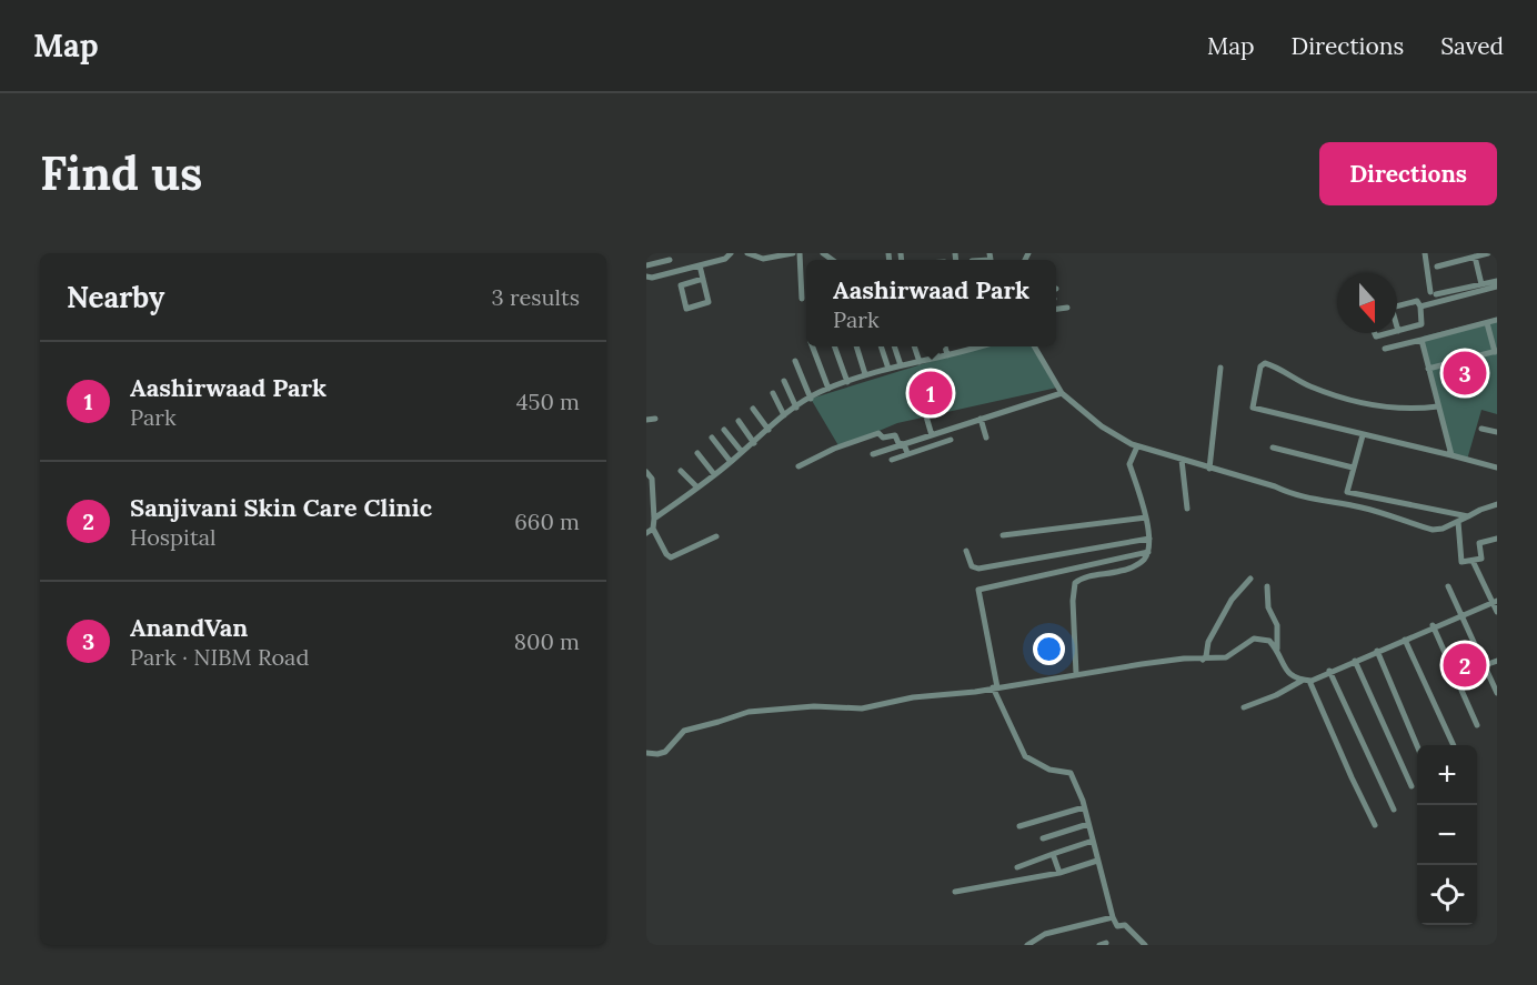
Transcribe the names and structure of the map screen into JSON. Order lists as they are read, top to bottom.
{
  "north": "bottom",
  "page": {
    "header": "Map",
    "nav": ["Map", "Directions", "Saved"],
    "buttons": "Directions",
    "title": "Find us",
    "heading": ["Nearby", "3 results"],
    "popup": ["Aashirwaad Park", "Park"],
    "list": [
      {
        "mark": "1",
        "name": "Aashirwaad Park",
        "note": "Park",
        "value": "450 m"
      },
      {
        "mark": "2",
        "name": "Sanjivani Skin Care Clinic",
        "note": "Hospital",
        "value": "660 m"
      },
      {
        "mark": "3",
        "name": "AnandVan",
        "note": "Park · NIBM Road",
        "value": "800 m"
      }
    ],
    "pins": ["3", "1", "2"],
    "map_buttons": ["+", "−"]
  }
}
